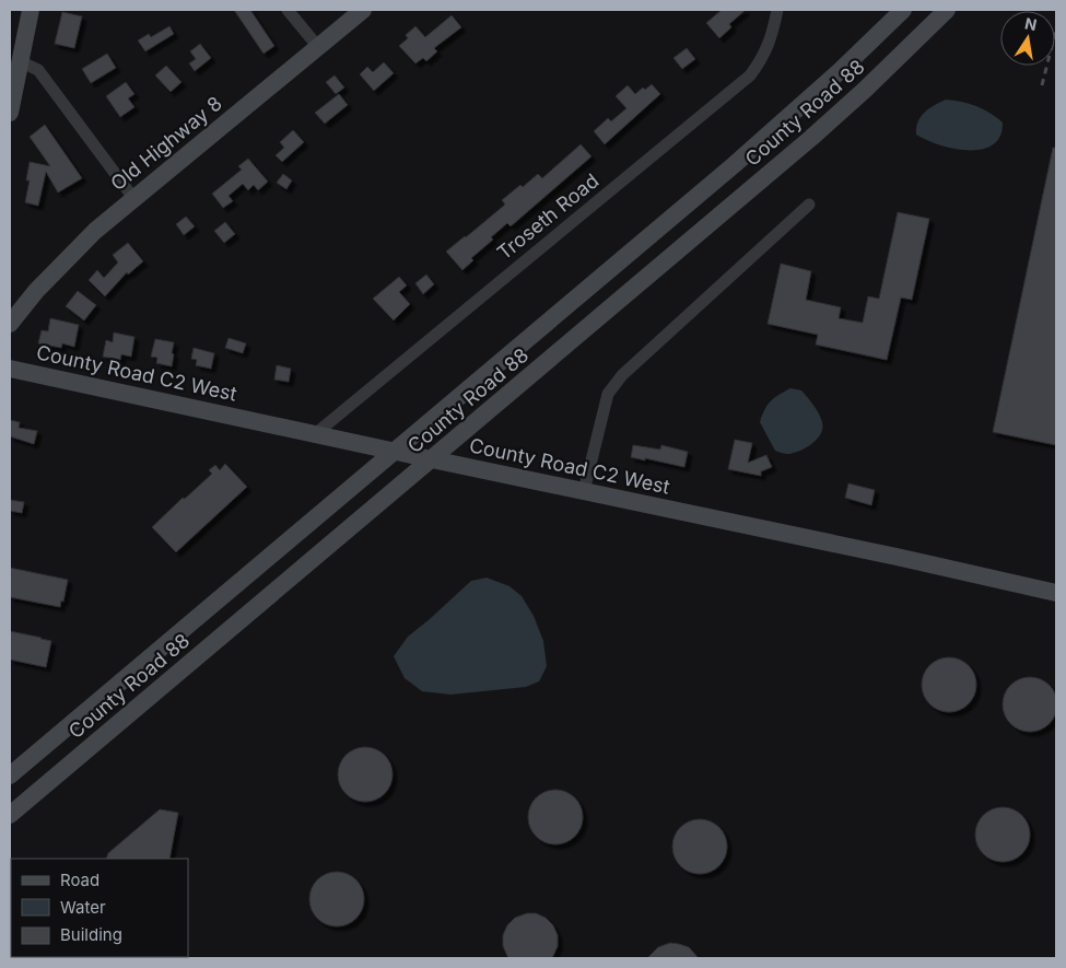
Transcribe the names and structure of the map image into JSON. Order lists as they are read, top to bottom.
{
  "streets": {
    "main road": ["County Road 88", "Old Highway 8", "County Road C2 West"],
    "street": ["Troseth Road"]
  },
  "crossings": [
    ["County Road 88", "County Road C2 West"],
    ["Troseth Road", "County Road C2 West"]
  ],
  "legend": ["Road", "Water", "Building"],
  "north": "top"
}
